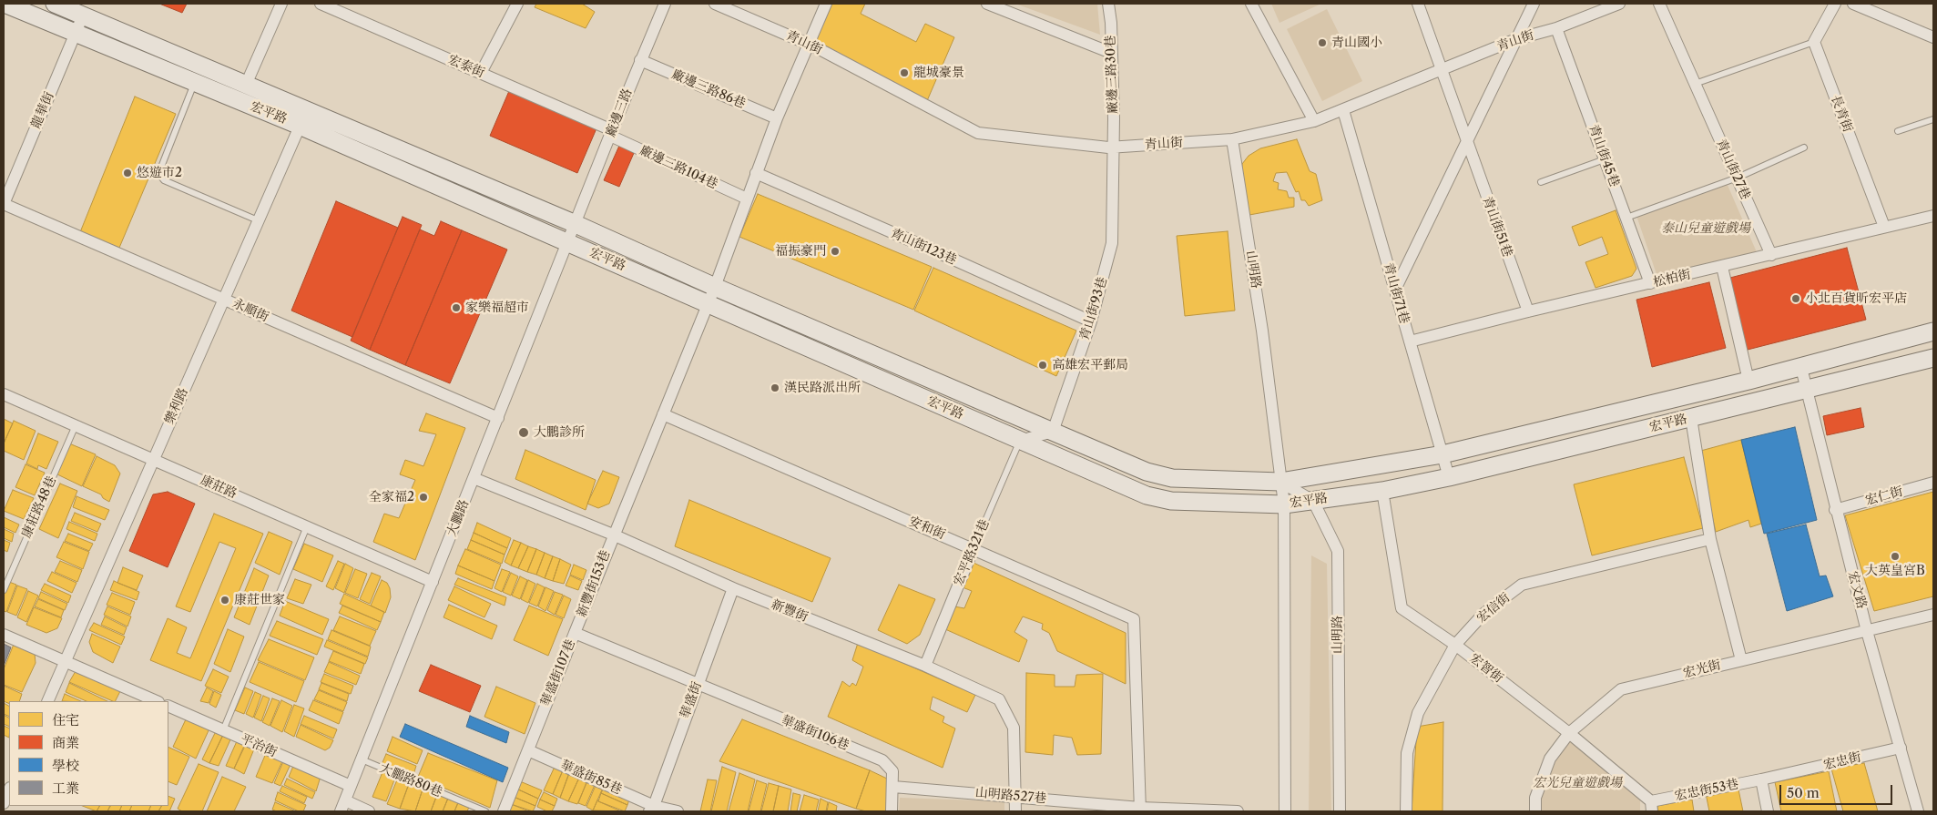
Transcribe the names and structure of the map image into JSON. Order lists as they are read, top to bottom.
{
  "streets": {
    "street": [
      "青山街",
      "宏泰街",
      "廠邊三路30巷",
      "廠邊三路86巷",
      "龍華街",
      "宏平路",
      "廠邊三路",
      "長青街",
      "青山街45巷",
      "廠邊三路104巷",
      "青山街27巷",
      "青山街51巷",
      "青山街123巷",
      "山明路",
      "松柏街",
      "青山街71巷",
      "青山街93巷",
      "永順街",
      "樂利路",
      "康莊路",
      "宏仁街",
      "大鵬路",
      "安和街",
      "宏平路321巷",
      "新豐街153巷",
      "宏文路",
      "宏信街",
      "新豐街",
      "宏智街",
      "宏光街",
      "華盛街107巷",
      "華盛街",
      "華盛街106巷",
      "平治街",
      "宏忠街",
      "華盛街85巷",
      "宏忠街53巷",
      "山明路527巷"
    ],
    "lane": ["康莊路48巷", "大鵬路80巷"]
  },
  "crossings": [
    ["青山街", "廠邊三路30巷"],
    ["青山街", "青山街45巷"],
    ["青山街", "青山街51巷"],
    ["青山街", "山明路"],
    ["青山街", "青山街71巷"],
    ["青山街", "青山街93巷"],
    ["宏泰街", "廠邊三路"],
    ["宏泰街", "廠邊三路104巷"],
    ["廠邊三路30巷", "青山街93巷"],
    ["廠邊三路86巷", "廠邊三路"],
    ["龍華街", "宏平路"],
    ["龍華街", "永順街"],
    ["宏平路", "廠邊三路"],
    ["宏平路", "山明路"],
    ["宏平路", "青山街71巷"],
    ["宏平路", "青山街93巷"],
    ["宏平路", "樂利路"],
    ["宏平路", "大鵬路"],
    ["宏平路", "宏平路321巷"],
    ["宏平路", "宏文路"],
    ["宏平路", "宏智街"],
    ["廠邊三路", "廠邊三路104巷"],
    ["廠邊三路", "大鵬路"],
    ["長青街", "松柏街"],
    ["青山街45巷", "松柏街"],
    ["青山街27巷", "松柏街"],
    ["青山街51巷", "松柏街"],
    ["青山街123巷", "青山街93巷"],
    ["松柏街", "青山街71巷"],
    ["永順街", "樂利路"],
    ["永順街", "大鵬路"],
    ["樂利路", "康莊路"],
    ["康莊路", "康莊路48巷"],
    ["康莊路", "大鵬路"],
    ["宏仁街", "宏文路"],
    ["大鵬路", "新豐街"],
    ["大鵬路", "平治街"],
    ["大鵬路", "大鵬路80巷"],
    ["安和街", "宏平路321巷"],
    ["安和街", "山明路527巷"],
    ["宏平路321巷", "新豐街"],
    ["新豐街153巷", "新豐街"],
    ["新豐街153巷", "華盛街107巷"],
    ["宏文路", "宏光街"],
    ["宏文路", "宏忠街"],
    ["宏信街", "宏智街"],
    ["新豐街", "華盛街"],
    ["新豐街", "山明路527巷"],
    ["宏智街", "宏光街"],
    ["宏智街", "宏忠街53巷"],
    ["華盛街107巷", "華盛街"],
    ["華盛街107巷", "華盛街106巷"],
    ["華盛街107巷", "華盛街85巷"],
    ["華盛街", "華盛街106巷"],
    ["華盛街", "華盛街85巷"],
    ["華盛街106巷", "山明路527巷"],
    ["宏忠街", "宏忠街53巷"]
  ],
  "parks": ["泰山兒童遊戲場", "宏光兒童遊戲場"],
  "places": [
    "青山國小",
    "龍城豪景",
    "悠遊市2",
    "福振豪門",
    "小北百貨昕宏平店",
    "家樂福超市",
    "高雄宏平郵局",
    "漢民路派出所",
    "大鵬診所",
    "全家福2",
    "大英皇宮B",
    "康莊世家"
  ],
  "legend": [
    "住宅",
    "商業",
    "學校",
    "工業"
  ],
  "scale_bar": "50 m"
}
